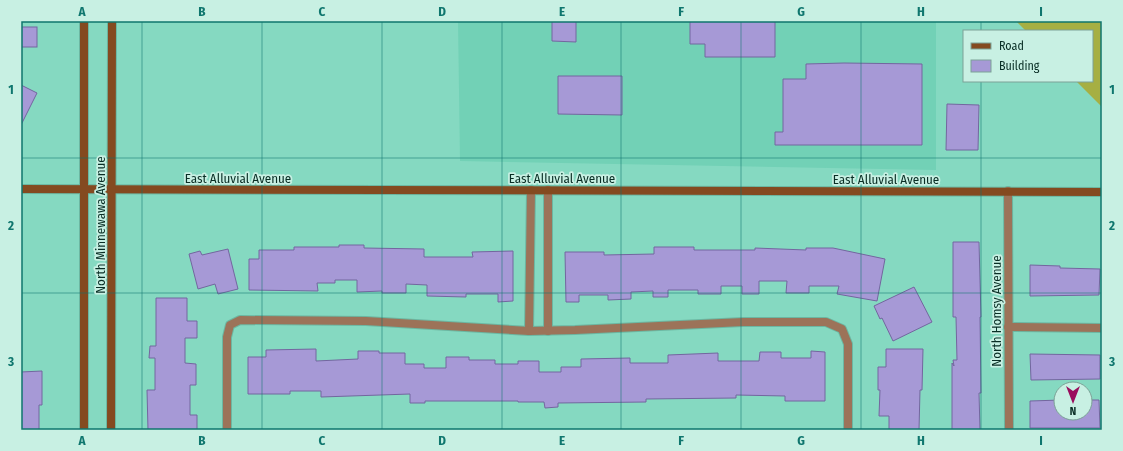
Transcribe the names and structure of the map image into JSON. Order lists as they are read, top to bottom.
{
  "streets": {
    "street": ["East Alluvial Avenue", "North Minnewawa Avenue", "North Homsy Avenue"]
  },
  "crossings": [
    ["East Alluvial Avenue", "North Minnewawa Avenue"],
    ["East Alluvial Avenue", "North Homsy Avenue"]
  ],
  "legend": ["Road", "Building"],
  "north": "bottom",
  "grid": {
    "columns": [
      "A",
      "B",
      "C",
      "D",
      "E",
      "F",
      "G",
      "H",
      "I"
    ],
    "rows": ["1", "2", "3"]
  }
}
